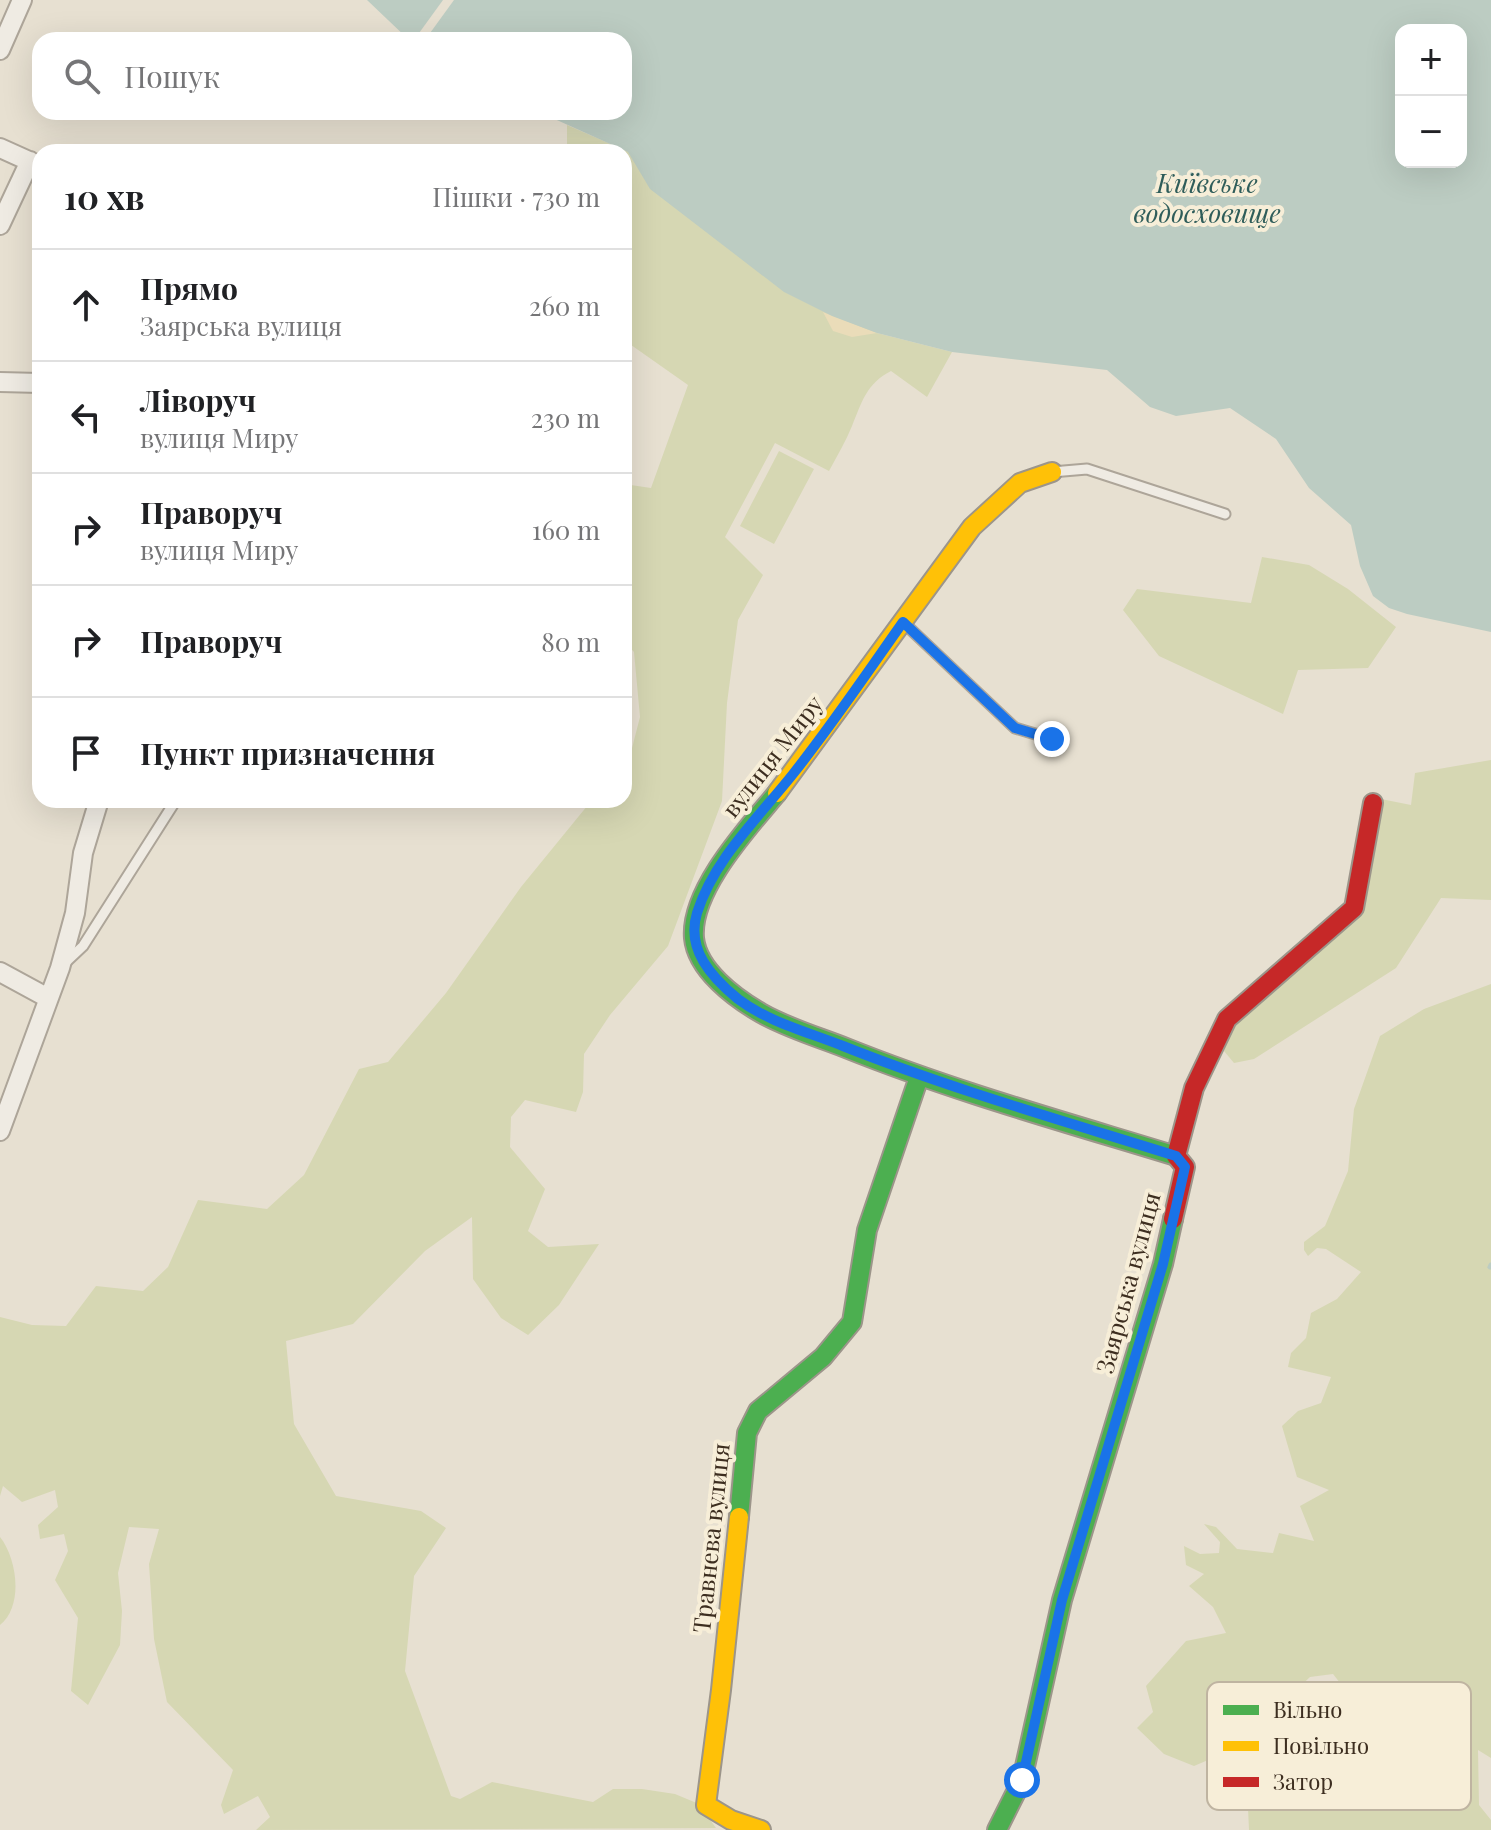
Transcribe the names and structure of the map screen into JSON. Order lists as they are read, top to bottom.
{
  "streets": {
    "street": ["вулиця Миру", "Заярська вулиця", "Травнева вулиця"]
  },
  "crossings": [
    ["вулиця Миру", "Заярська вулиця"],
    ["вулиця Миру", "Травнева вулиця"]
  ],
  "water": ["Київське водосховище"],
  "legend": ["Вільно", "Повільно", "Затор"],
  "page": {
    "map_buttons": ["+", "−"],
    "search": "Пошук",
    "heading": ["10 хв", "Пішки · 730 m"],
    "list": [
      ["Прямо", "Заярська вулиця", "260 m"],
      ["Ліворуч", "вулиця Миру", "230 m"],
      ["Праворуч", "вулиця Миру", "160 m"],
      ["Праворуч", "80 m"],
      "Пункт призначення"
    ]
  }
}
